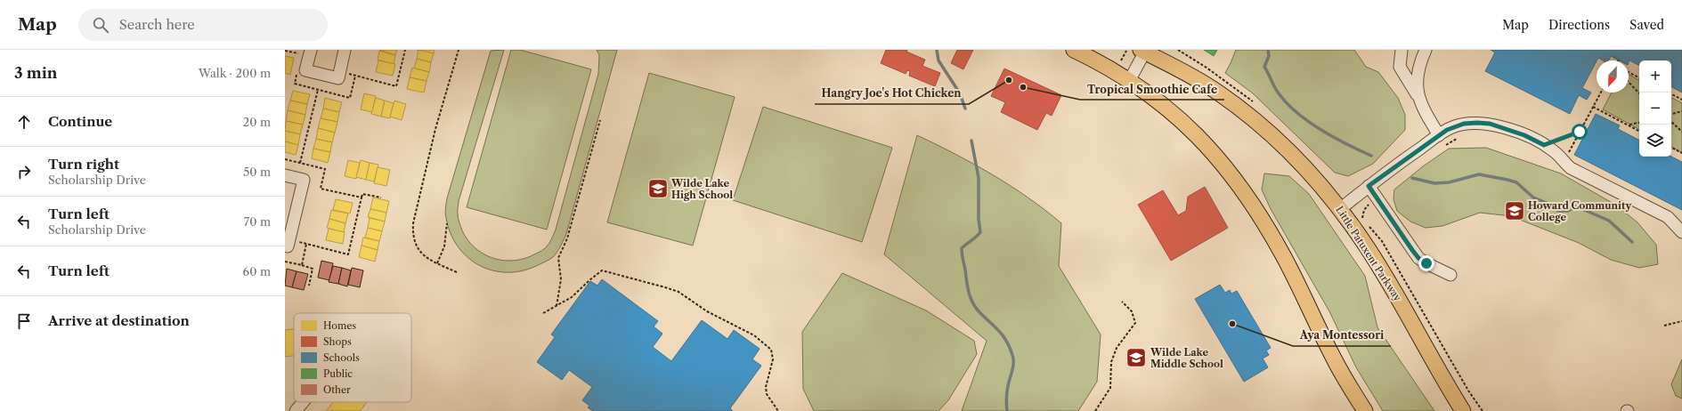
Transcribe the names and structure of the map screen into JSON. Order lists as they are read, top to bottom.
{
  "streets": {
    "main road": ["Little Patuxent Parkway"]
  },
  "places": {
    "other": ["Hangry Joe's Hot Chicken", "Tropical Smoothie Cafe", "Aya Montessori"],
    "school or university": ["Wilde Lake High School", "Howard Community College", "Wilde Lake Middle School"]
  },
  "legend": [
    "Homes",
    "Shops",
    "Schools",
    "Public",
    "Other"
  ],
  "north": "bottom",
  "page": {
    "header": "Map",
    "search": "Search here",
    "nav": ["Map", "Directions", "Saved"],
    "heading": ["3 min", "Walk · 200 m"],
    "map_buttons": ["+", "−"],
    "list": [
      ["Continue", "20 m"],
      ["Turn right", "Scholarship Drive", "50 m"],
      ["Turn left", "Scholarship Drive", "70 m"],
      ["Turn left", "60 m"],
      "Arrive at destination"
    ]
  }
}
